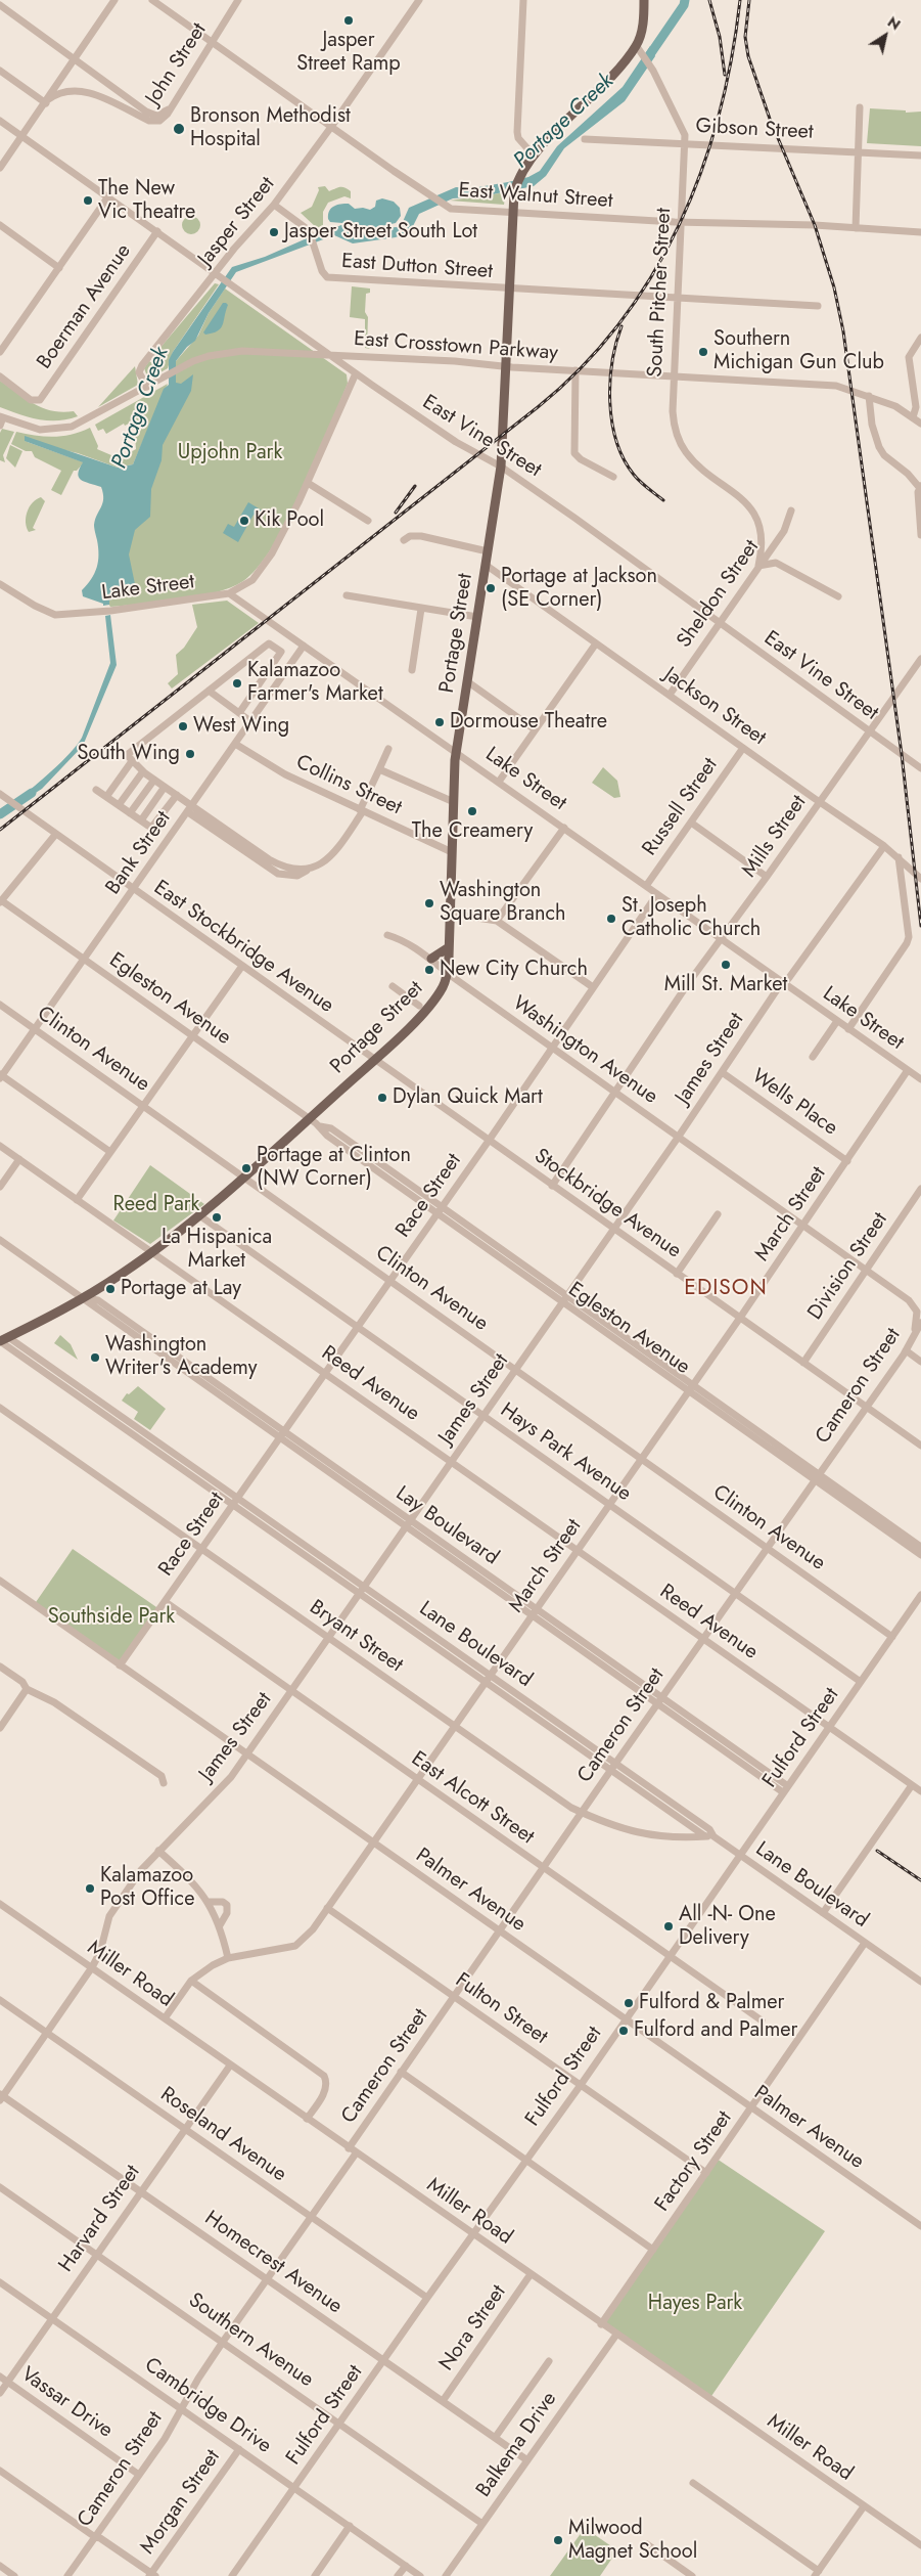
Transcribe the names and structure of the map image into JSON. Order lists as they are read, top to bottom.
{
  "streets": {
    "main road": ["Portage Street"],
    "street": [
      "John Street",
      "Gibson Street",
      "East Walnut Street",
      "Jasper Street",
      "East Dutton Street",
      "South Pitcher Street",
      "Boerman Avenue",
      "East Crosstown Parkway",
      "East Vine Street",
      "Lake Street",
      "Sheldon Street",
      "Jackson Street",
      "Collins Street",
      "Russell Street",
      "Mills Street",
      "Bank Street",
      "East Stockbridge Avenue",
      "Egleston Avenue",
      "Clinton Avenue",
      "Washington Avenue",
      "James Street",
      "Wells Place",
      "Race Street",
      "Stockbridge Avenue",
      "March Street",
      "Division Street",
      "Reed Avenue",
      "Cameron Street",
      "Hays Park Avenue",
      "Lay Boulevard",
      "Bryant Street",
      "Lane Boulevard",
      "Fulford Street",
      "East Alcott Street",
      "Palmer Avenue",
      "Miller Road",
      "Fulton Street",
      "Roseland Avenue",
      "Factory Street",
      "Harvard Street",
      "Homecrest Avenue",
      "Nora Street",
      "Southern Avenue",
      "Vassar Drive",
      "Cambridge Drive",
      "Balkema Drive",
      "Morgan Street"
    ]
  },
  "crossings": [
    ["John Street", "East Walnut Street"],
    ["Gibson Street", "South Pitcher Street"],
    ["East Walnut Street", "Jasper Street"],
    ["East Walnut Street", "South Pitcher Street"],
    ["East Walnut Street", "Portage Street"],
    ["Jasper Street", "East Dutton Street"],
    ["Jasper Street", "East Crosstown Parkway"],
    ["Jasper Street", "East Vine Street"],
    ["East Dutton Street", "Portage Street"],
    ["South Pitcher Street", "East Crosstown Parkway"],
    ["South Pitcher Street", "Sheldon Street"],
    ["South Pitcher Street", "Portage Street"],
    ["Boerman Avenue", "East Vine Street"],
    ["East Crosstown Parkway", "East Vine Street"],
    ["East Crosstown Parkway", "Portage Street"],
    ["East Vine Street", "Sheldon Street"],
    ["East Vine Street", "Portage Street"],
    ["East Vine Street", "Mills Street"],
    ["Lake Street", "Portage Street"],
    ["Lake Street", "Russell Street"],
    ["Lake Street", "Mills Street"],
    ["Lake Street", "Bank Street"],
    ["Lake Street", "James Street"],
    ["Lake Street", "Race Street"],
    ["Lake Street", "March Street"],
    ["Sheldon Street", "Jackson Street"],
    ["Portage Street", "Jackson Street"],
    ["Portage Street", "Collins Street"],
    ["Portage Street", "East Stockbridge Avenue"],
    ["Portage Street", "Egleston Avenue"],
    ["Portage Street", "Clinton Avenue"],
    ["Portage Street", "Washington Avenue"],
    ["Portage Street", "Stockbridge Avenue"],
    ["Portage Street", "Reed Avenue"],
    ["Portage Street", "Hays Park Avenue"],
    ["Portage Street", "Lay Boulevard"],
    ["Portage Street", "Lane Boulevard"],
    ["Jackson Street", "Russell Street"],
    ["Jackson Street", "Mills Street"],
    ["Jackson Street", "James Street"],
    ["Collins Street", "Bank Street"],
    ["Mills Street", "Washington Avenue"],
    ["Mills Street", "Stockbridge Avenue"],
    ["Bank Street", "East Stockbridge Avenue"],
    ["Bank Street", "Egleston Avenue"],
    ["Bank Street", "Clinton Avenue"],
    ["East Stockbridge Avenue", "Stockbridge Avenue"],
    ["Egleston Avenue", "James Street"],
    ["Egleston Avenue", "Race Street"],
    ["Egleston Avenue", "March Street"],
    ["Egleston Avenue", "Cameron Street"],
    ["Clinton Avenue", "James Street"],
    ["Clinton Avenue", "Race Street"],
    ["Clinton Avenue", "March Street"],
    ["Clinton Avenue", "Cameron Street"],
    ["Clinton Avenue", "Fulford Street"],
    ["Washington Avenue", "James Street"],
    ["Washington Avenue", "Race Street"],
    ["Washington Avenue", "March Street"],
    ["Washington Avenue", "Division Street"],
    ["Washington Avenue", "Cameron Street"],
    ["James Street", "Wells Place"],
    ["James Street", "Stockbridge Avenue"],
    ["James Street", "Reed Avenue"],
    ["James Street", "Hays Park Avenue"],
    ["James Street", "Lay Boulevard"],
    ["James Street", "Bryant Street"],
    ["James Street", "Lane Boulevard"],
    ["James Street", "East Alcott Street"],
    ["James Street", "Palmer Avenue"],
    ["James Street", "Miller Road"],
    ["James Street", "Roseland Avenue"],
    ["James Street", "Homecrest Avenue"],
    ["Wells Place", "March Street"],
    ["Race Street", "Stockbridge Avenue"],
    ["Race Street", "Reed Avenue"],
    ["Race Street", "Hays Park Avenue"],
    ["Race Street", "Lay Boulevard"],
    ["Race Street", "Bryant Street"],
    ["Race Street", "Lane Boulevard"],
    ["Race Street", "East Alcott Street"],
    ["Race Street", "Palmer Avenue"],
    ["Stockbridge Avenue", "March Street"],
    ["Stockbridge Avenue", "Division Street"],
    ["Stockbridge Avenue", "Cameron Street"],
    ["March Street", "Reed Avenue"],
    ["March Street", "Hays Park Avenue"],
    ["March Street", "Lay Boulevard"],
    ["March Street", "Bryant Street"],
    ["March Street", "Lane Boulevard"],
    ["March Street", "East Alcott Street"],
    ["March Street", "Palmer Avenue"],
    ["March Street", "Miller Road"],
    ["March Street", "Fulton Street"],
    ["Reed Avenue", "Cameron Street"],
    ["Reed Avenue", "Fulford Street"],
    ["Cameron Street", "Hays Park Avenue"],
    ["Cameron Street", "Lay Boulevard"],
    ["Cameron Street", "Bryant Street"],
    ["Cameron Street", "Lane Boulevard"],
    ["Cameron Street", "East Alcott Street"],
    ["Cameron Street", "Palmer Avenue"],
    ["Cameron Street", "Miller Road"],
    ["Cameron Street", "Fulton Street"],
    ["Cameron Street", "Roseland Avenue"],
    ["Cameron Street", "Homecrest Avenue"],
    ["Cameron Street", "Southern Avenue"],
    ["Cameron Street", "Vassar Drive"],
    ["Cameron Street", "Cambridge Drive"],
    ["Hays Park Avenue", "Fulford Street"],
    ["Lay Boulevard", "Fulford Street"],
    ["Bryant Street", "Lane Boulevard"],
    ["Lane Boulevard", "Fulford Street"],
    ["Lane Boulevard", "Factory Street"],
    ["Fulford Street", "East Alcott Street"],
    ["Fulford Street", "Palmer Avenue"],
    ["Fulford Street", "Miller Road"],
    ["Fulford Street", "Fulton Street"],
    ["Fulford Street", "Roseland Avenue"],
    ["Fulford Street", "Homecrest Avenue"],
    ["Fulford Street", "Southern Avenue"],
    ["Fulford Street", "Cambridge Drive"],
    ["Palmer Avenue", "Factory Street"],
    ["Miller Road", "Factory Street"],
    ["Miller Road", "Harvard Street"],
    ["Miller Road", "Nora Street"],
    ["Miller Road", "Balkema Drive"],
    ["Fulton Street", "Factory Street"],
    ["Roseland Avenue", "Harvard Street"],
    ["Harvard Street", "Homecrest Avenue"],
    ["Harvard Street", "Southern Avenue"],
    ["Harvard Street", "Vassar Drive"],
    ["Harvard Street", "Cambridge Drive"],
    ["Homecrest Avenue", "Nora Street"],
    ["Homecrest Avenue", "Balkema Drive"],
    ["Southern Avenue", "Balkema Drive"],
    ["Cambridge Drive", "Morgan Street"]
  ],
  "districts": ["EDISON"],
  "water": ["Portage Creek"],
  "parks": [
    "Upjohn Park",
    "Reed Park",
    "Southside Park",
    "Hayes Park"
  ],
  "places": [
    "Jasper Street Ramp",
    "Bronson Methodist Hospital",
    "The New Vic Theatre",
    "Jasper Street South Lot",
    "Southern Michigan Gun Club",
    "Kik Pool",
    "Portage at Jackson (SE Corner)",
    "Kalamazoo Farmer's Market",
    "Dormouse Theatre",
    "West Wing",
    "South Wing",
    "The Creamery",
    "Washington Square Branch",
    "St. Joseph Catholic Church",
    "Mill St. Market",
    "New City Church",
    "Dylan Quick Mart",
    "Portage at Clinton (NW Corner)",
    "La Hispanica Market",
    "Portage at Lay",
    "Washington Writer's Academy",
    "Kalamazoo Post Office",
    "All -N- One Delivery",
    "Fulford & Palmer",
    "Fulford and Palmer",
    "Milwood Magnet School"
  ],
  "north": "top right"
}
